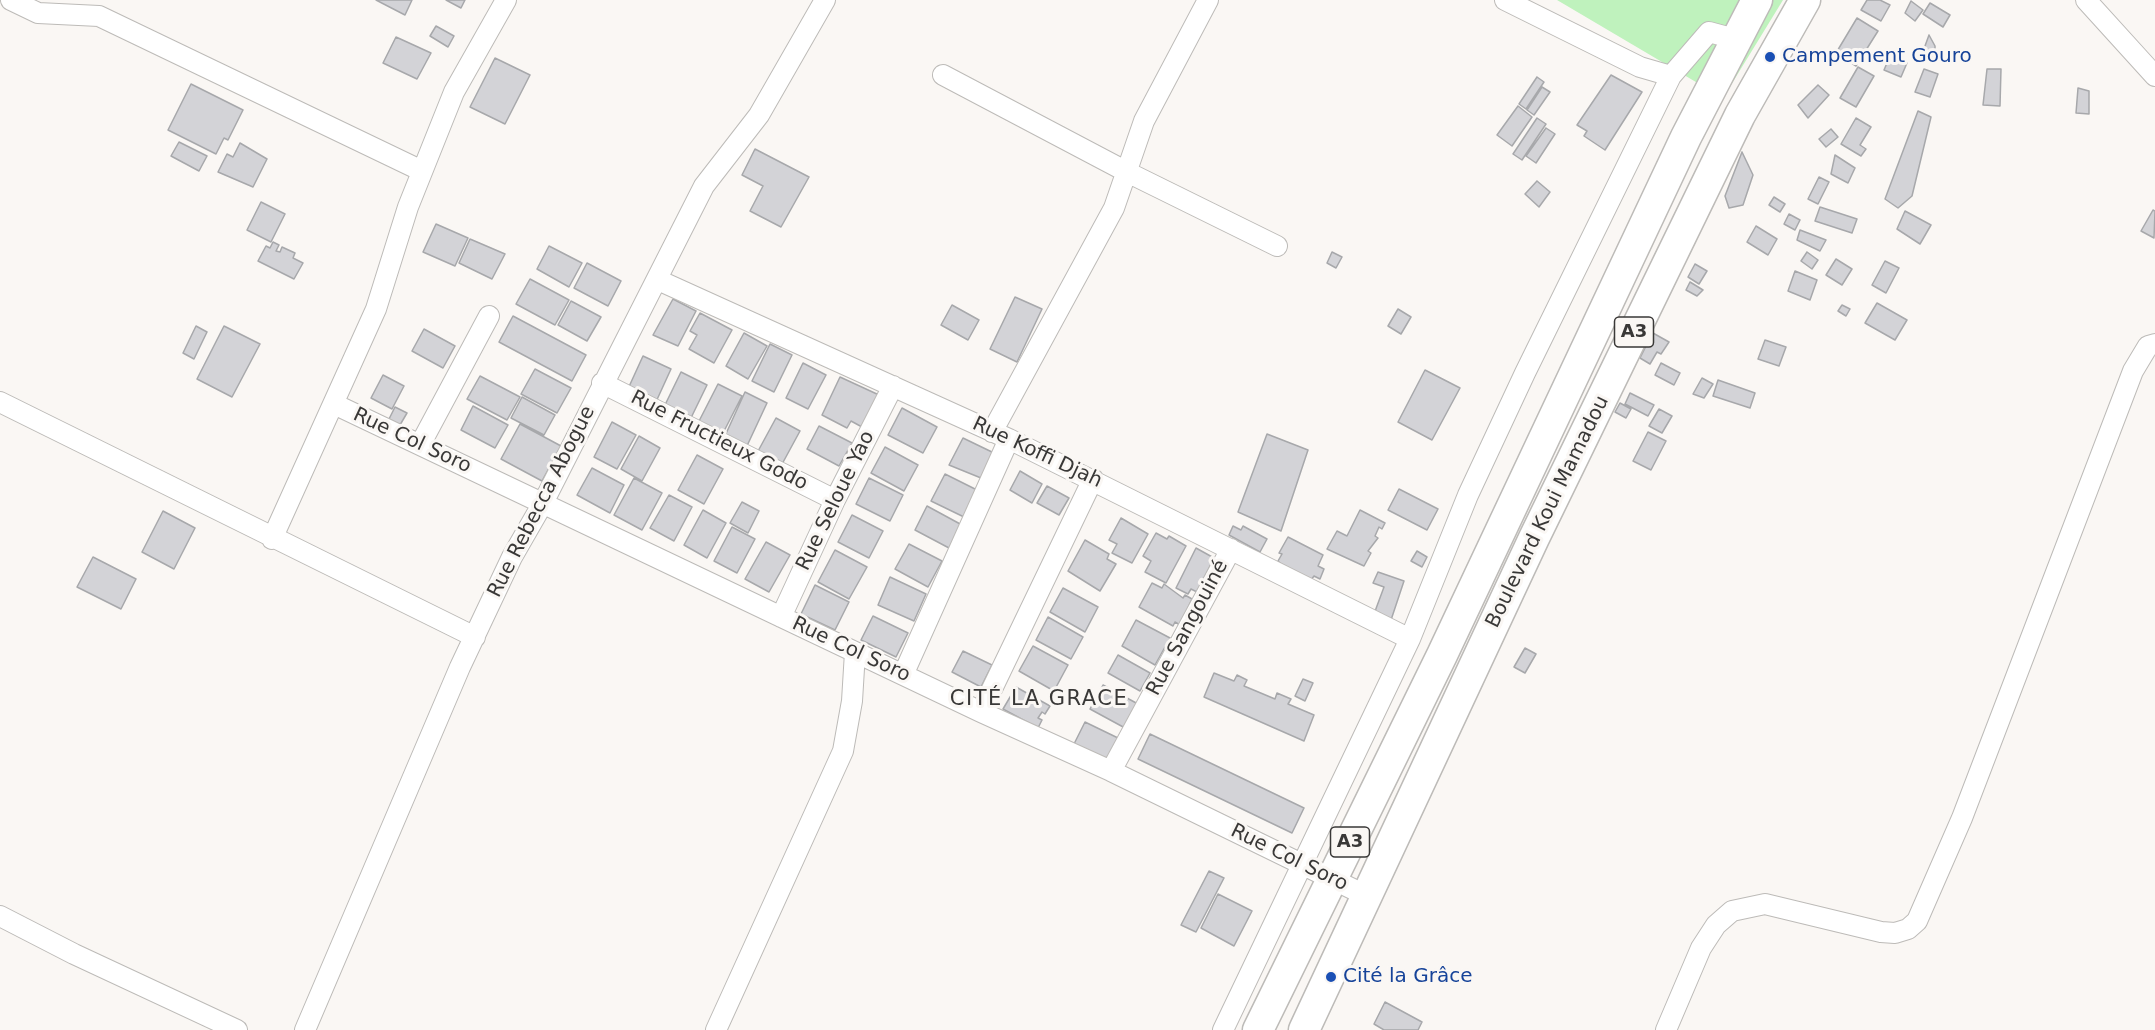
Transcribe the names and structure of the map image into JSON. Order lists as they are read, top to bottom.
{
  "streets": {
    "main road": ["A3", "Boulevard Koui Mamadou"],
    "street": [
      "Rue Col Soro",
      "Rue Fructieux Godo",
      "Rue Koffi Djah",
      "Rue Seloue Yao",
      "Rue Rebecca Abogue",
      "Rue Sangouiné"
    ]
  },
  "crossings": [
    ["Rue Col Soro", "Rue Seloue Yao"],
    ["Rue Col Soro", "Rue Rebecca Abogue"],
    ["Rue Col Soro", "Boulevard Koui Mamadou"],
    ["Rue Col Soro", "Rue Sangouiné"],
    ["Rue Fructieux Godo", "Rue Seloue Yao"],
    ["Rue Fructieux Godo", "Rue Rebecca Abogue"],
    ["Rue Koffi Djah", "Rue Seloue Yao"],
    ["Rue Koffi Djah", "Rue Rebecca Abogue"],
    ["Rue Koffi Djah", "Rue Sangouiné"]
  ],
  "districts": ["CITÉ LA GRACE"],
  "places": ["Campement Gouro", "Cité la Grâce"]
}
